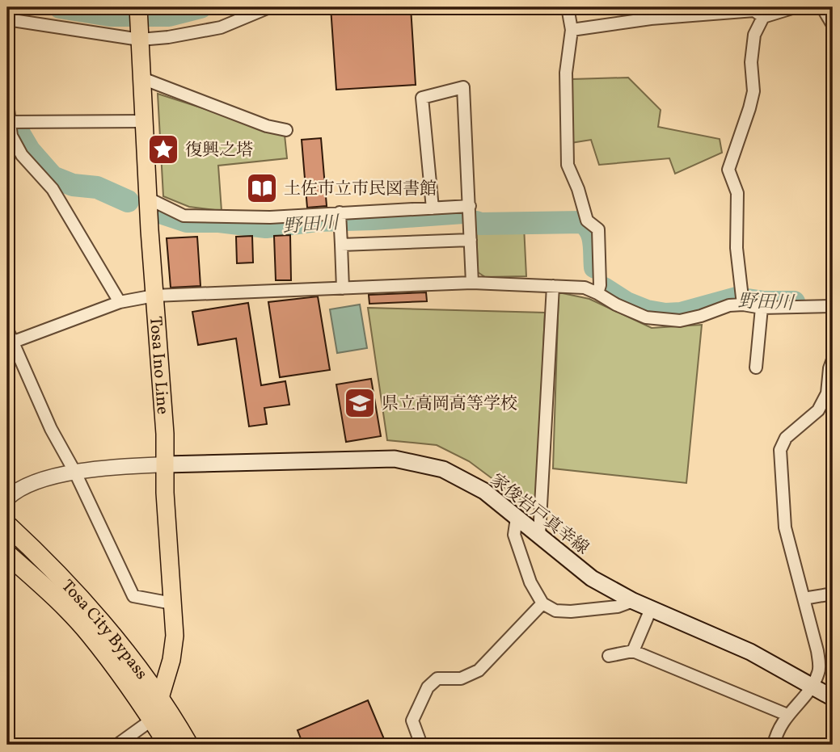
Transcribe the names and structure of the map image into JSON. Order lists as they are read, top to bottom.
{
  "streets": {
    "highway": ["Tosa City Bypass"],
    "main road": ["Tosa Ino Line", "家俊岩戸真幸線"]
  },
  "crossings": [
    ["Tosa Ino Line", "家俊岩戸真幸線"],
    ["Tosa Ino Line", "Tosa City Bypass"]
  ],
  "water": ["野田川"],
  "places": {
    "place": ["復興之塔"],
    "library": ["土佐市立市民図書館"],
    "school or university": ["県立高岡高等学校"]
  }
}
